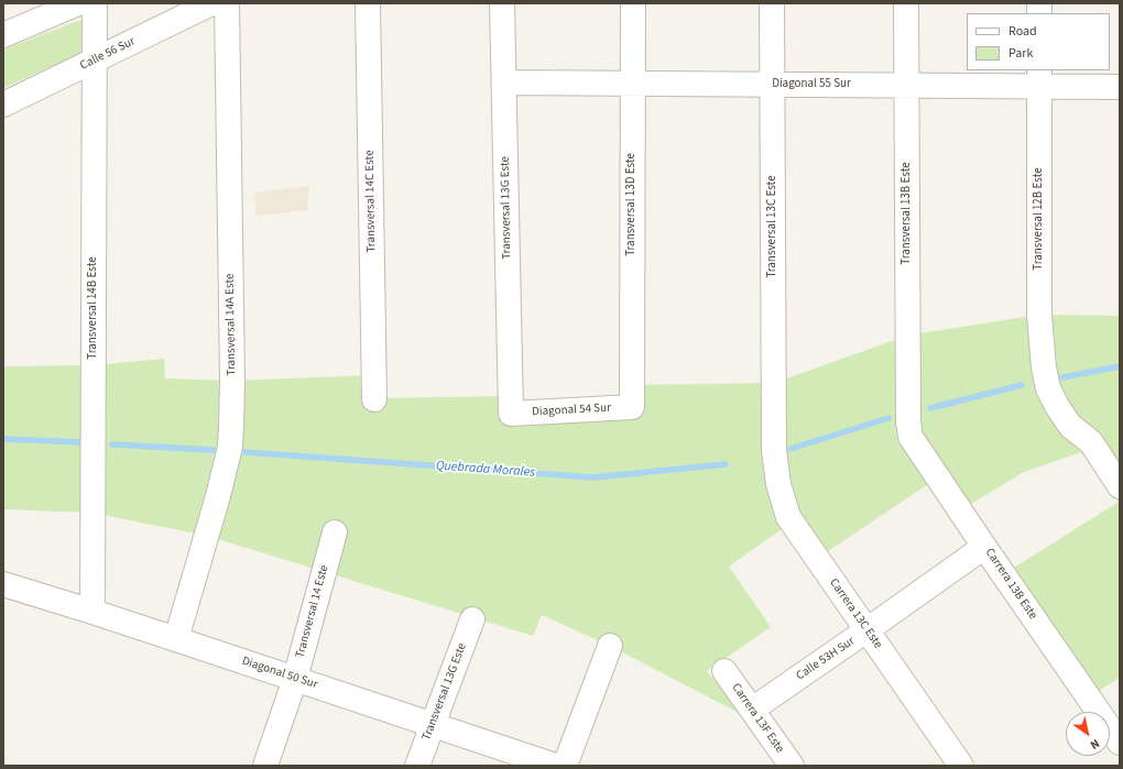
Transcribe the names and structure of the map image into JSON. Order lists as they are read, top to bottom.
{
  "streets": {
    "street": [
      "Calle 56 Sur",
      "Diagonal 55 Sur",
      "Transversal 14C Este",
      "Transversal 13D Este",
      "Transversal 13G Este",
      "Transversal 13B Este",
      "Transversal 12B Este",
      "Transversal 13C Este",
      "Transversal 14B Este",
      "Transversal 14A Este",
      "Diagonal 54 Sur",
      "Carrera 13B Este",
      "Transversal 14 Este",
      "Carrera 13C Este",
      "Calle 53H Sur",
      "Diagonal 50 Sur",
      "Carrera 13F Este"
    ]
  },
  "crossings": [
    ["Calle 56 Sur", "Transversal 14B Este"],
    ["Diagonal 55 Sur", "Transversal 13D Este"],
    ["Diagonal 55 Sur", "Transversal 13G Este"],
    ["Diagonal 55 Sur", "Transversal 13B Este"],
    ["Diagonal 55 Sur", "Transversal 12B Este"],
    ["Diagonal 55 Sur", "Transversal 13C Este"],
    ["Transversal 13D Este", "Diagonal 54 Sur"],
    ["Transversal 13G Este", "Diagonal 54 Sur"],
    ["Transversal 13G Este", "Diagonal 50 Sur"],
    ["Transversal 13B Este", "Carrera 13B Este"],
    ["Transversal 13C Este", "Carrera 13C Este"],
    ["Transversal 14B Este", "Diagonal 50 Sur"],
    ["Transversal 14A Este", "Diagonal 50 Sur"],
    ["Carrera 13B Este", "Calle 53H Sur"],
    ["Transversal 14 Este", "Diagonal 50 Sur"],
    ["Carrera 13C Este", "Calle 53H Sur"],
    ["Calle 53H Sur", "Carrera 13F Este"]
  ],
  "water": ["Quebrada Morales"],
  "legend": ["Road", "Park"],
  "north": "bottom right"
}
